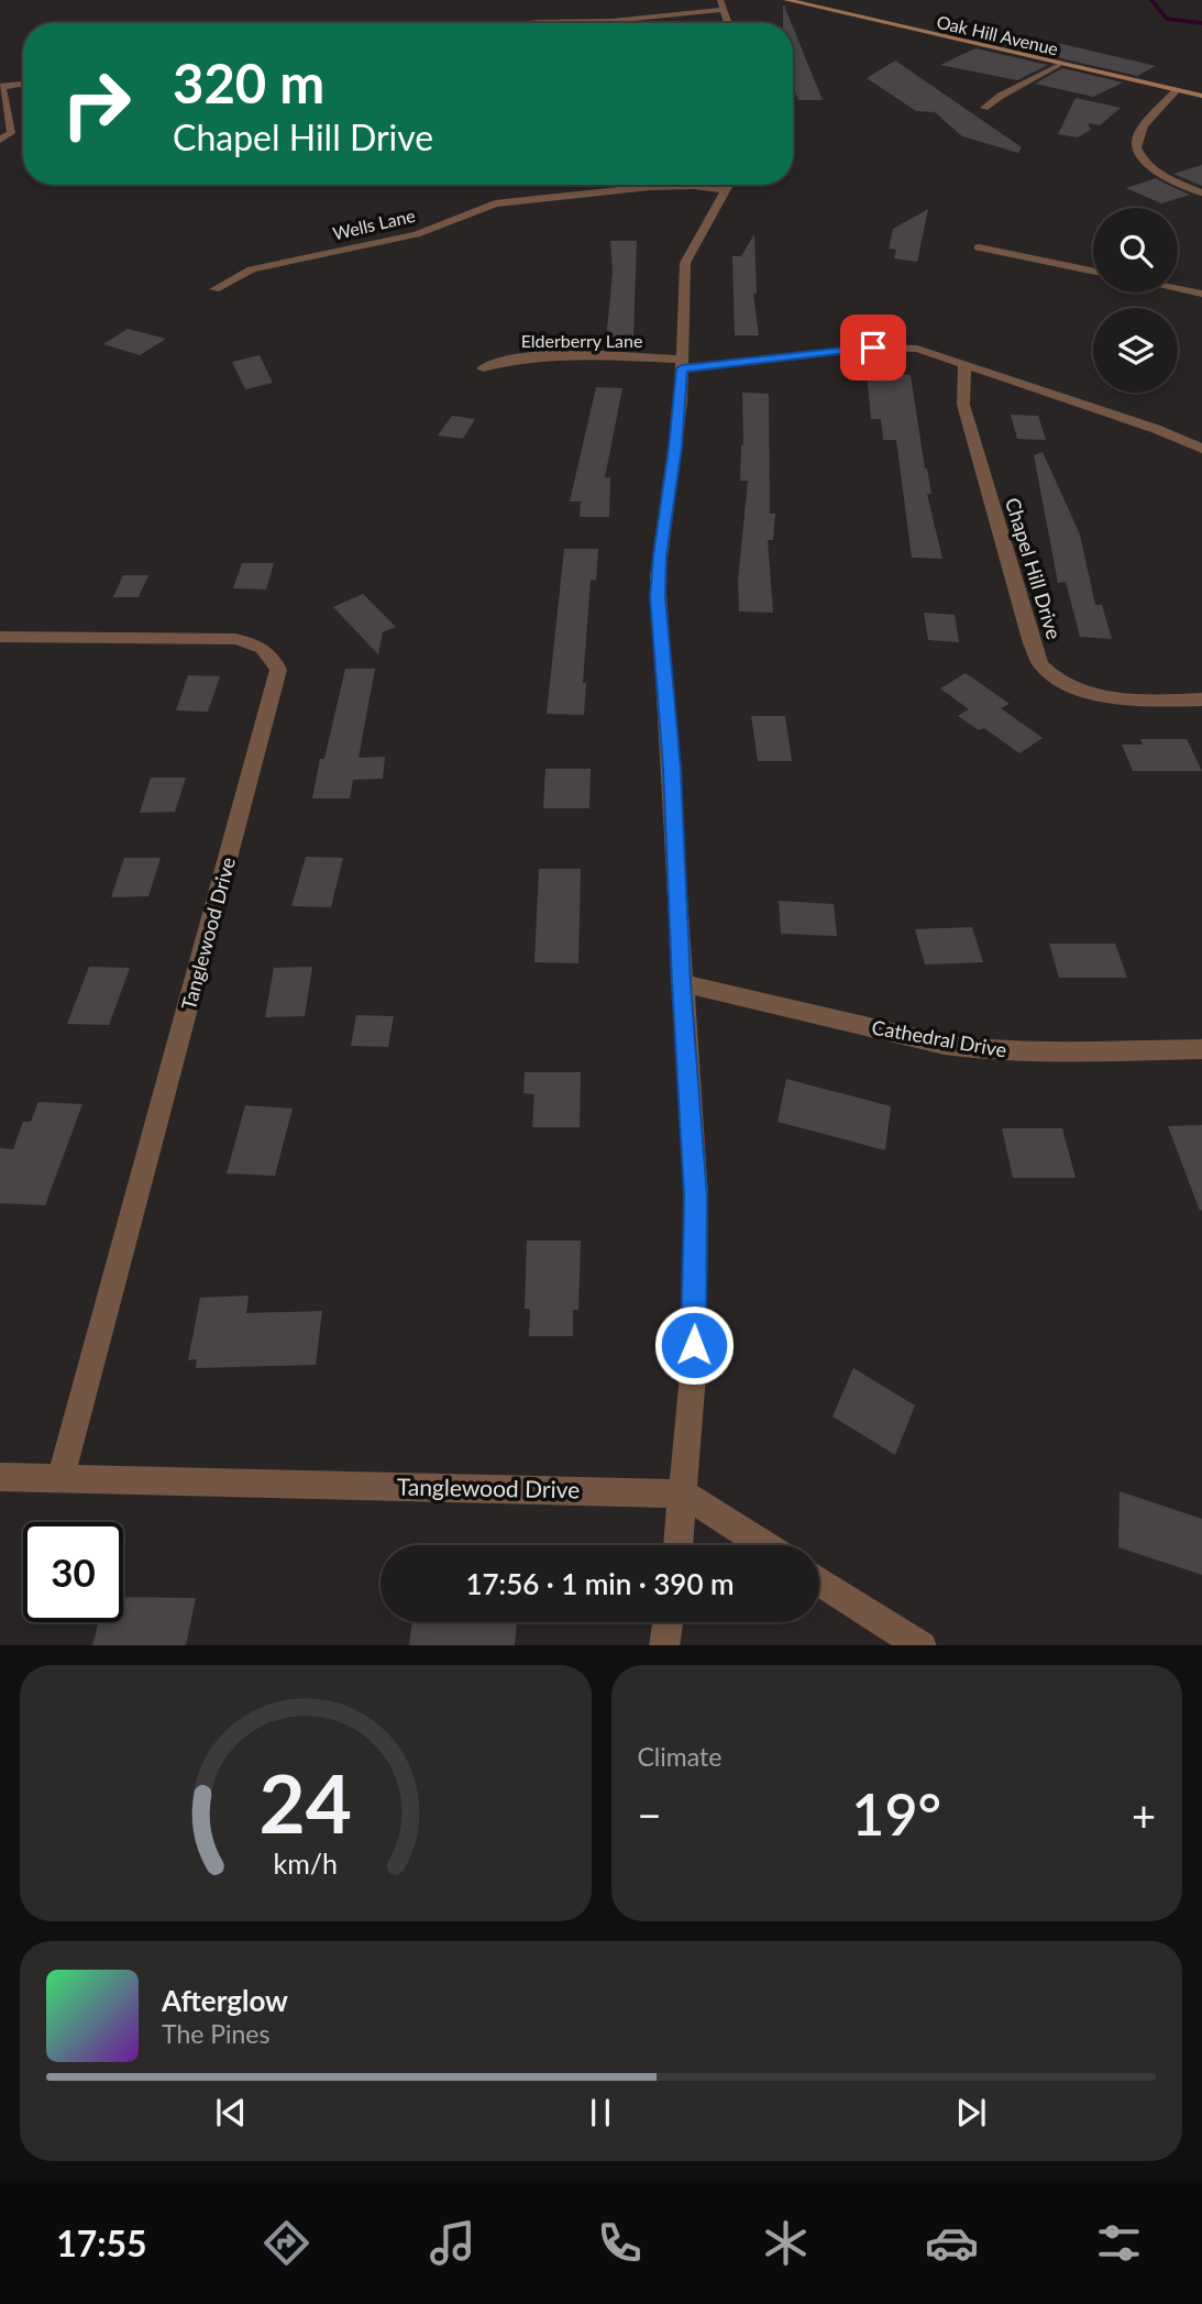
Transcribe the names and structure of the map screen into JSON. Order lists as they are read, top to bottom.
{
  "streets": {
    "main road": ["Oak Hill Avenue"],
    "street": [
      "Wells Lane",
      "Elderberry Lane",
      "Chapel Hill Drive",
      "Tanglewood Drive",
      "Cathedral Drive"
    ]
  },
  "page": {
    "turn": ["320 m", "Chapel Hill Drive"],
    "limit": "30",
    "trip": "17:56 · 1 min · 390 m",
    "tile": "Climate",
    "heat": ["−", "19°", "+"],
    "song": ["Afterglow", "The Pines"],
    "tabs": "17:55",
    "gauge": ["24", "km/h"]
  }
}
